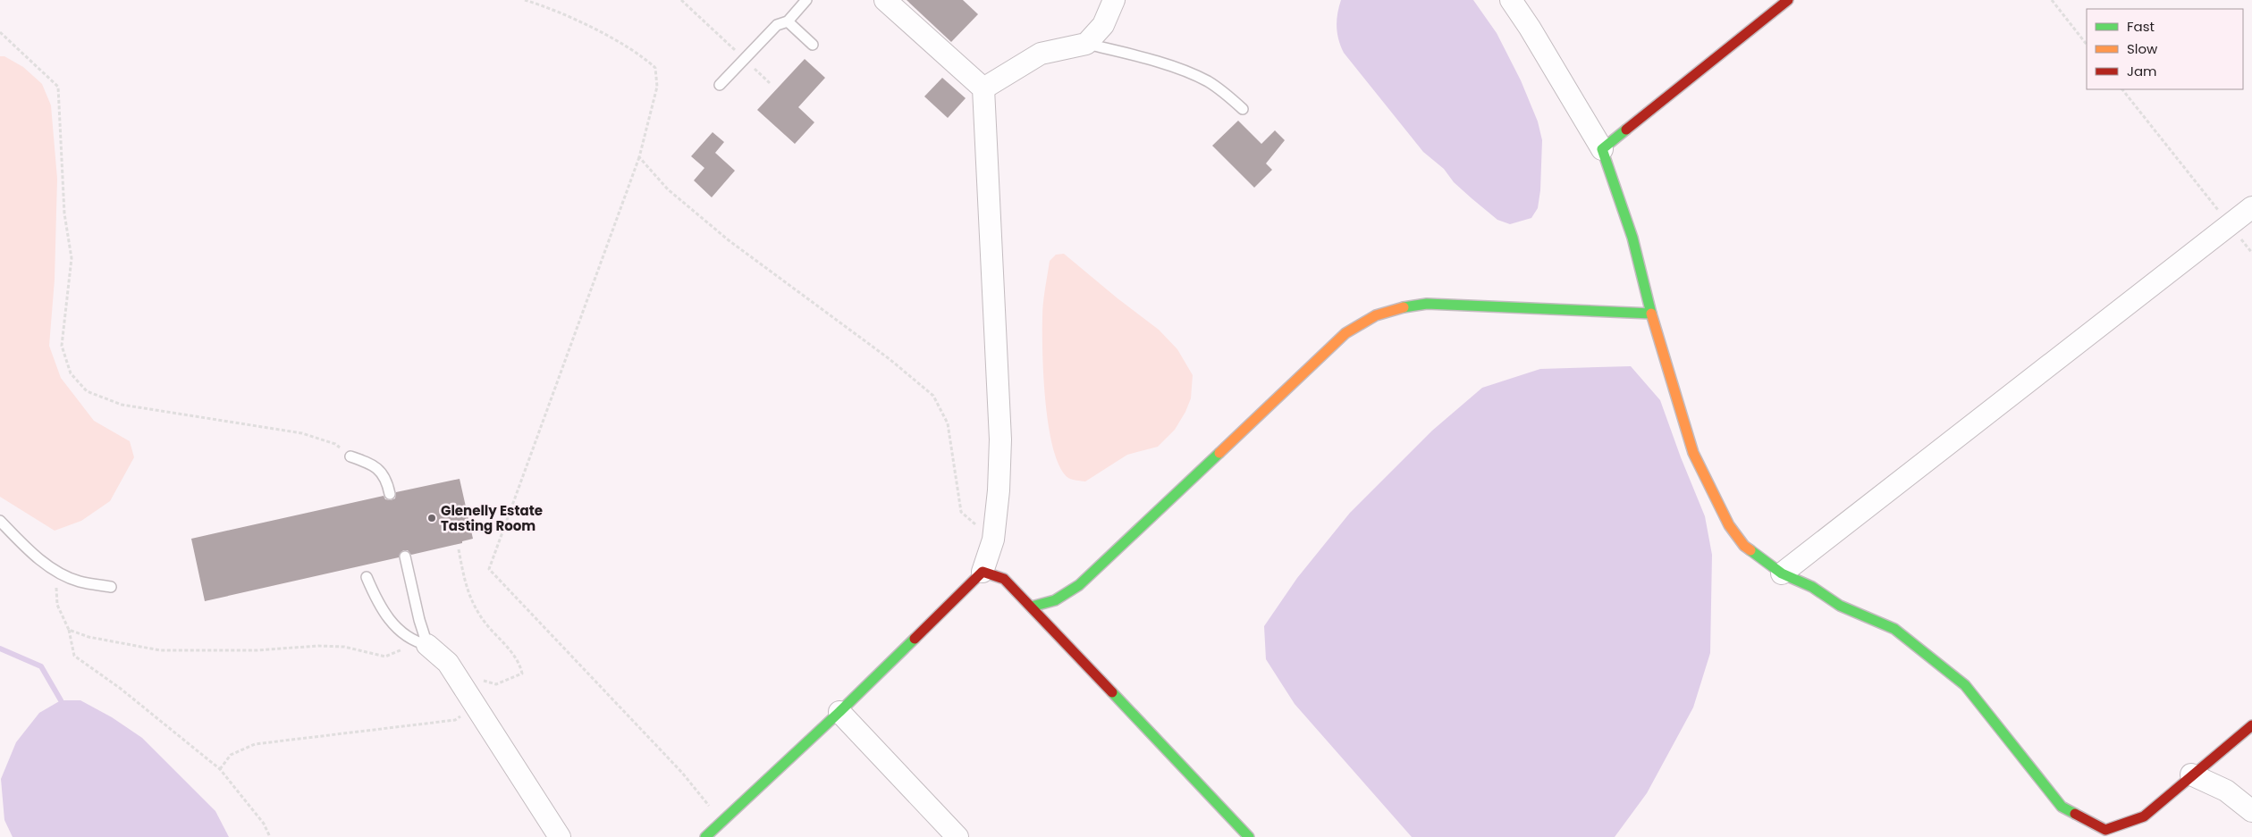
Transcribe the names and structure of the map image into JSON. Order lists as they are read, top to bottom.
{
  "places": ["Glenelly Estate Tasting Room"],
  "legend": ["Fast", "Slow", "Jam"]
}
